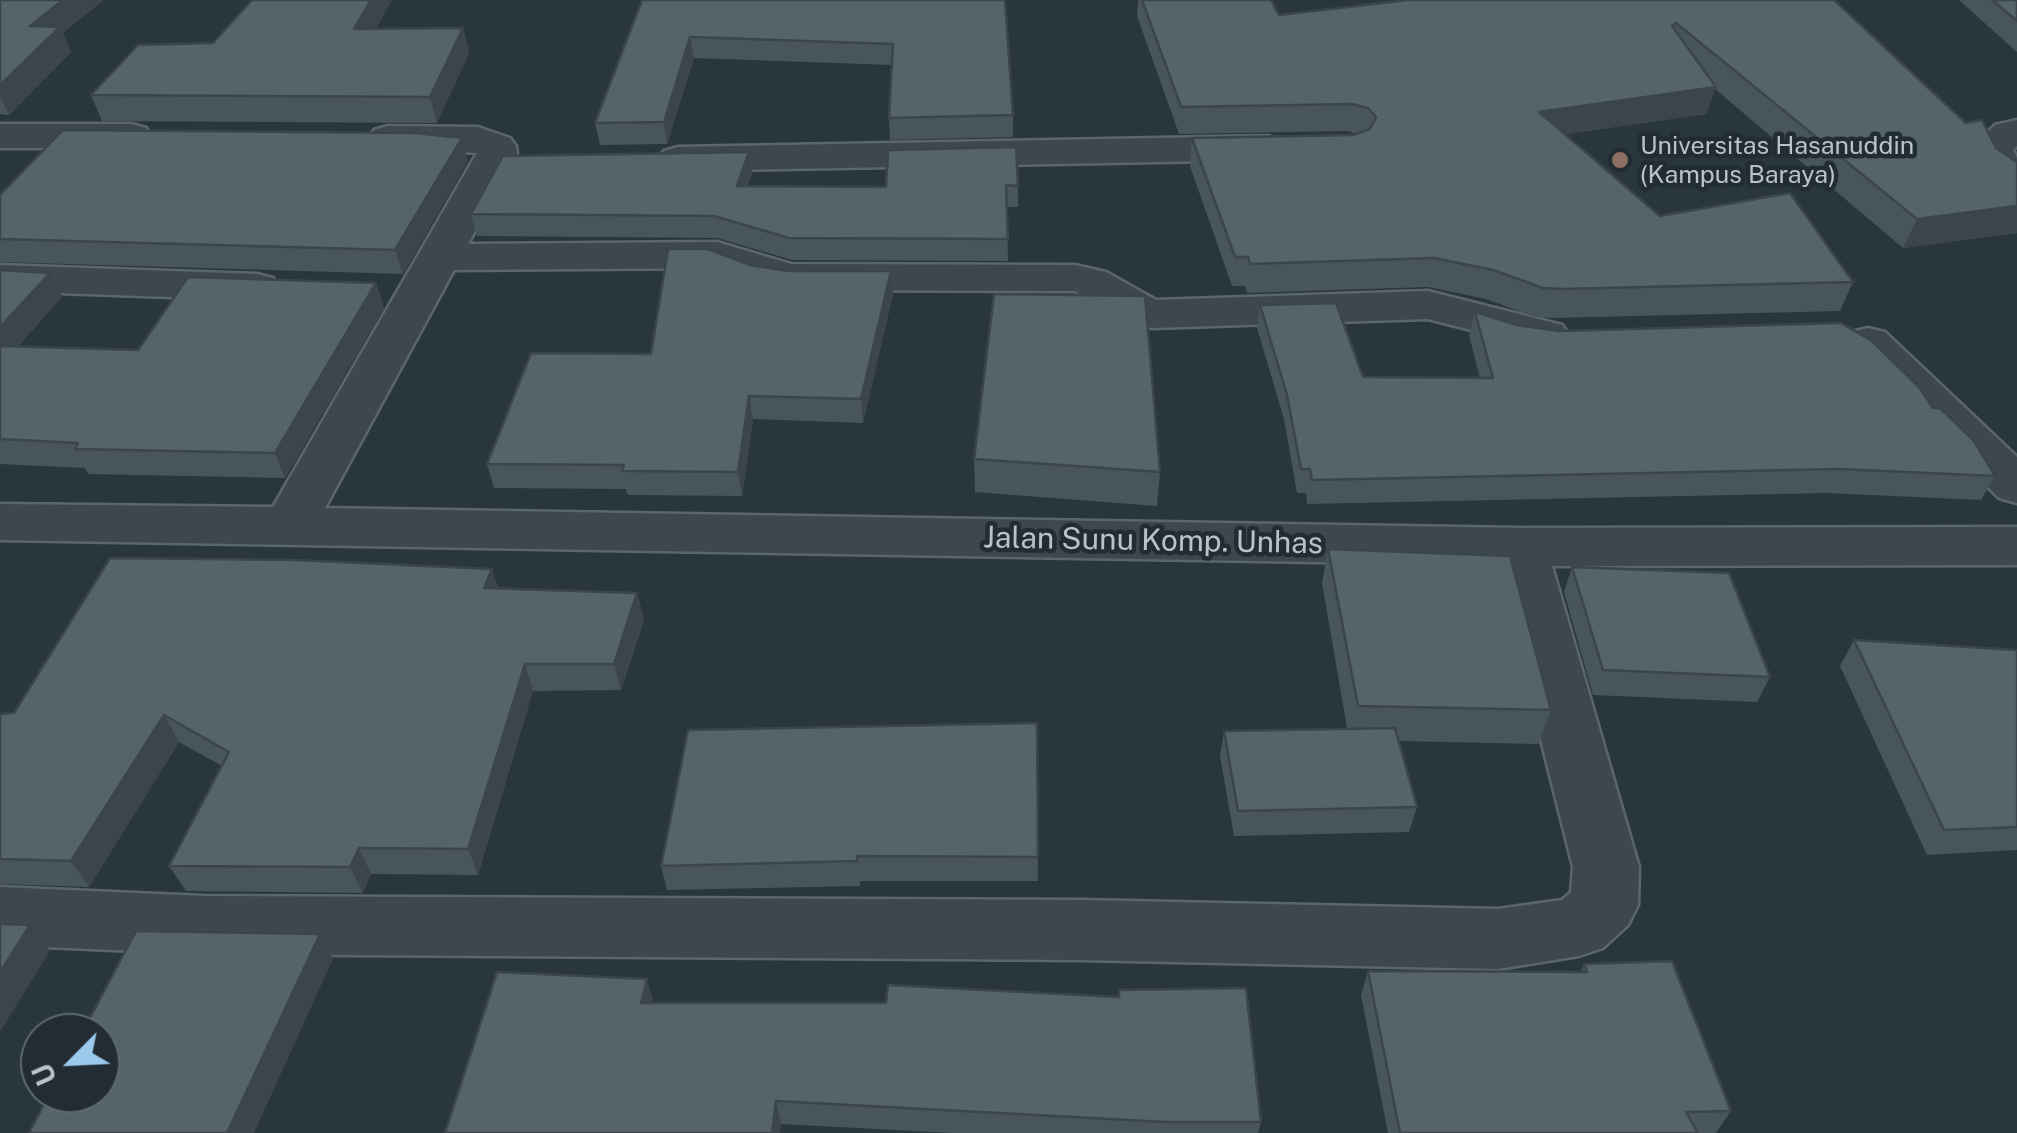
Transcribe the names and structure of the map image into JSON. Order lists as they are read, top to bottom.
{
  "streets": {
    "street": ["Jalan Sunu Komp. Unhas"]
  },
  "places": ["Universitas Hasanuddin (Kampus Baraya)"],
  "north": "bottom left"
}
